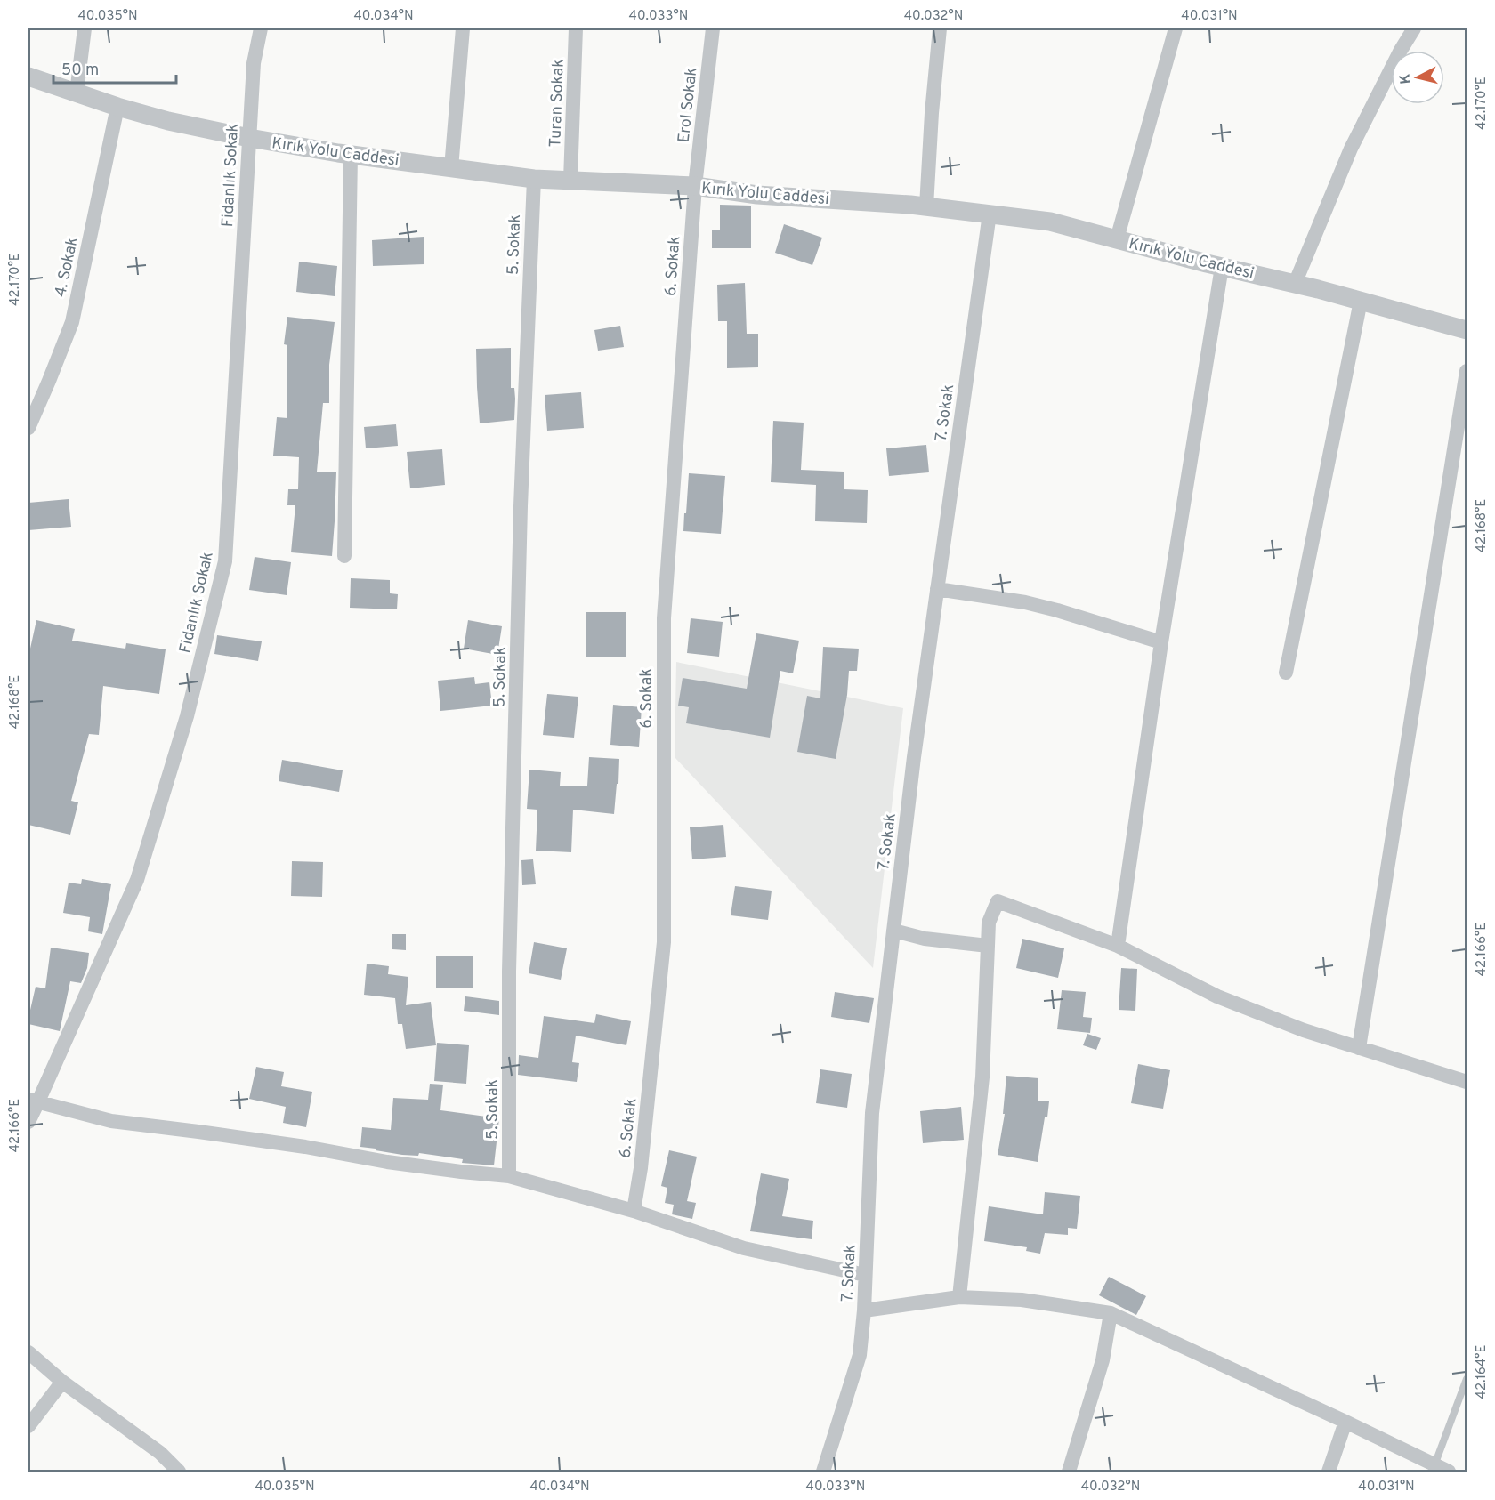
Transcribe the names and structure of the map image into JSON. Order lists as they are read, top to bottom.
{
  "streets": {
    "street": [
      "Turan Sokak",
      "Erol Sokak",
      "Kırık Yolu Caddesi",
      "Fidanlık Sokak",
      "5. Sokak",
      "6. Sokak",
      "4. Sokak",
      "7. Sokak"
    ]
  },
  "crossings": [
    ["Turan Sokak", "Kırık Yolu Caddesi"],
    ["Erol Sokak", "Kırık Yolu Caddesi"],
    ["Erol Sokak", "6. Sokak"],
    ["Kırık Yolu Caddesi", "Fidanlık Sokak"],
    ["Kırık Yolu Caddesi", "5. Sokak"],
    ["Kırık Yolu Caddesi", "6. Sokak"],
    ["Kırık Yolu Caddesi", "4. Sokak"],
    ["Kırık Yolu Caddesi", "7. Sokak"]
  ],
  "scale_bar": "50 m",
  "north": "left",
  "coordinates": [
    "40.035°N",
    "40.034°N",
    "40.033°N",
    "40.032°N",
    "40.031°N",
    "42.170°E",
    "42.168°E",
    "42.166°E",
    "42.164°E"
  ]
}
